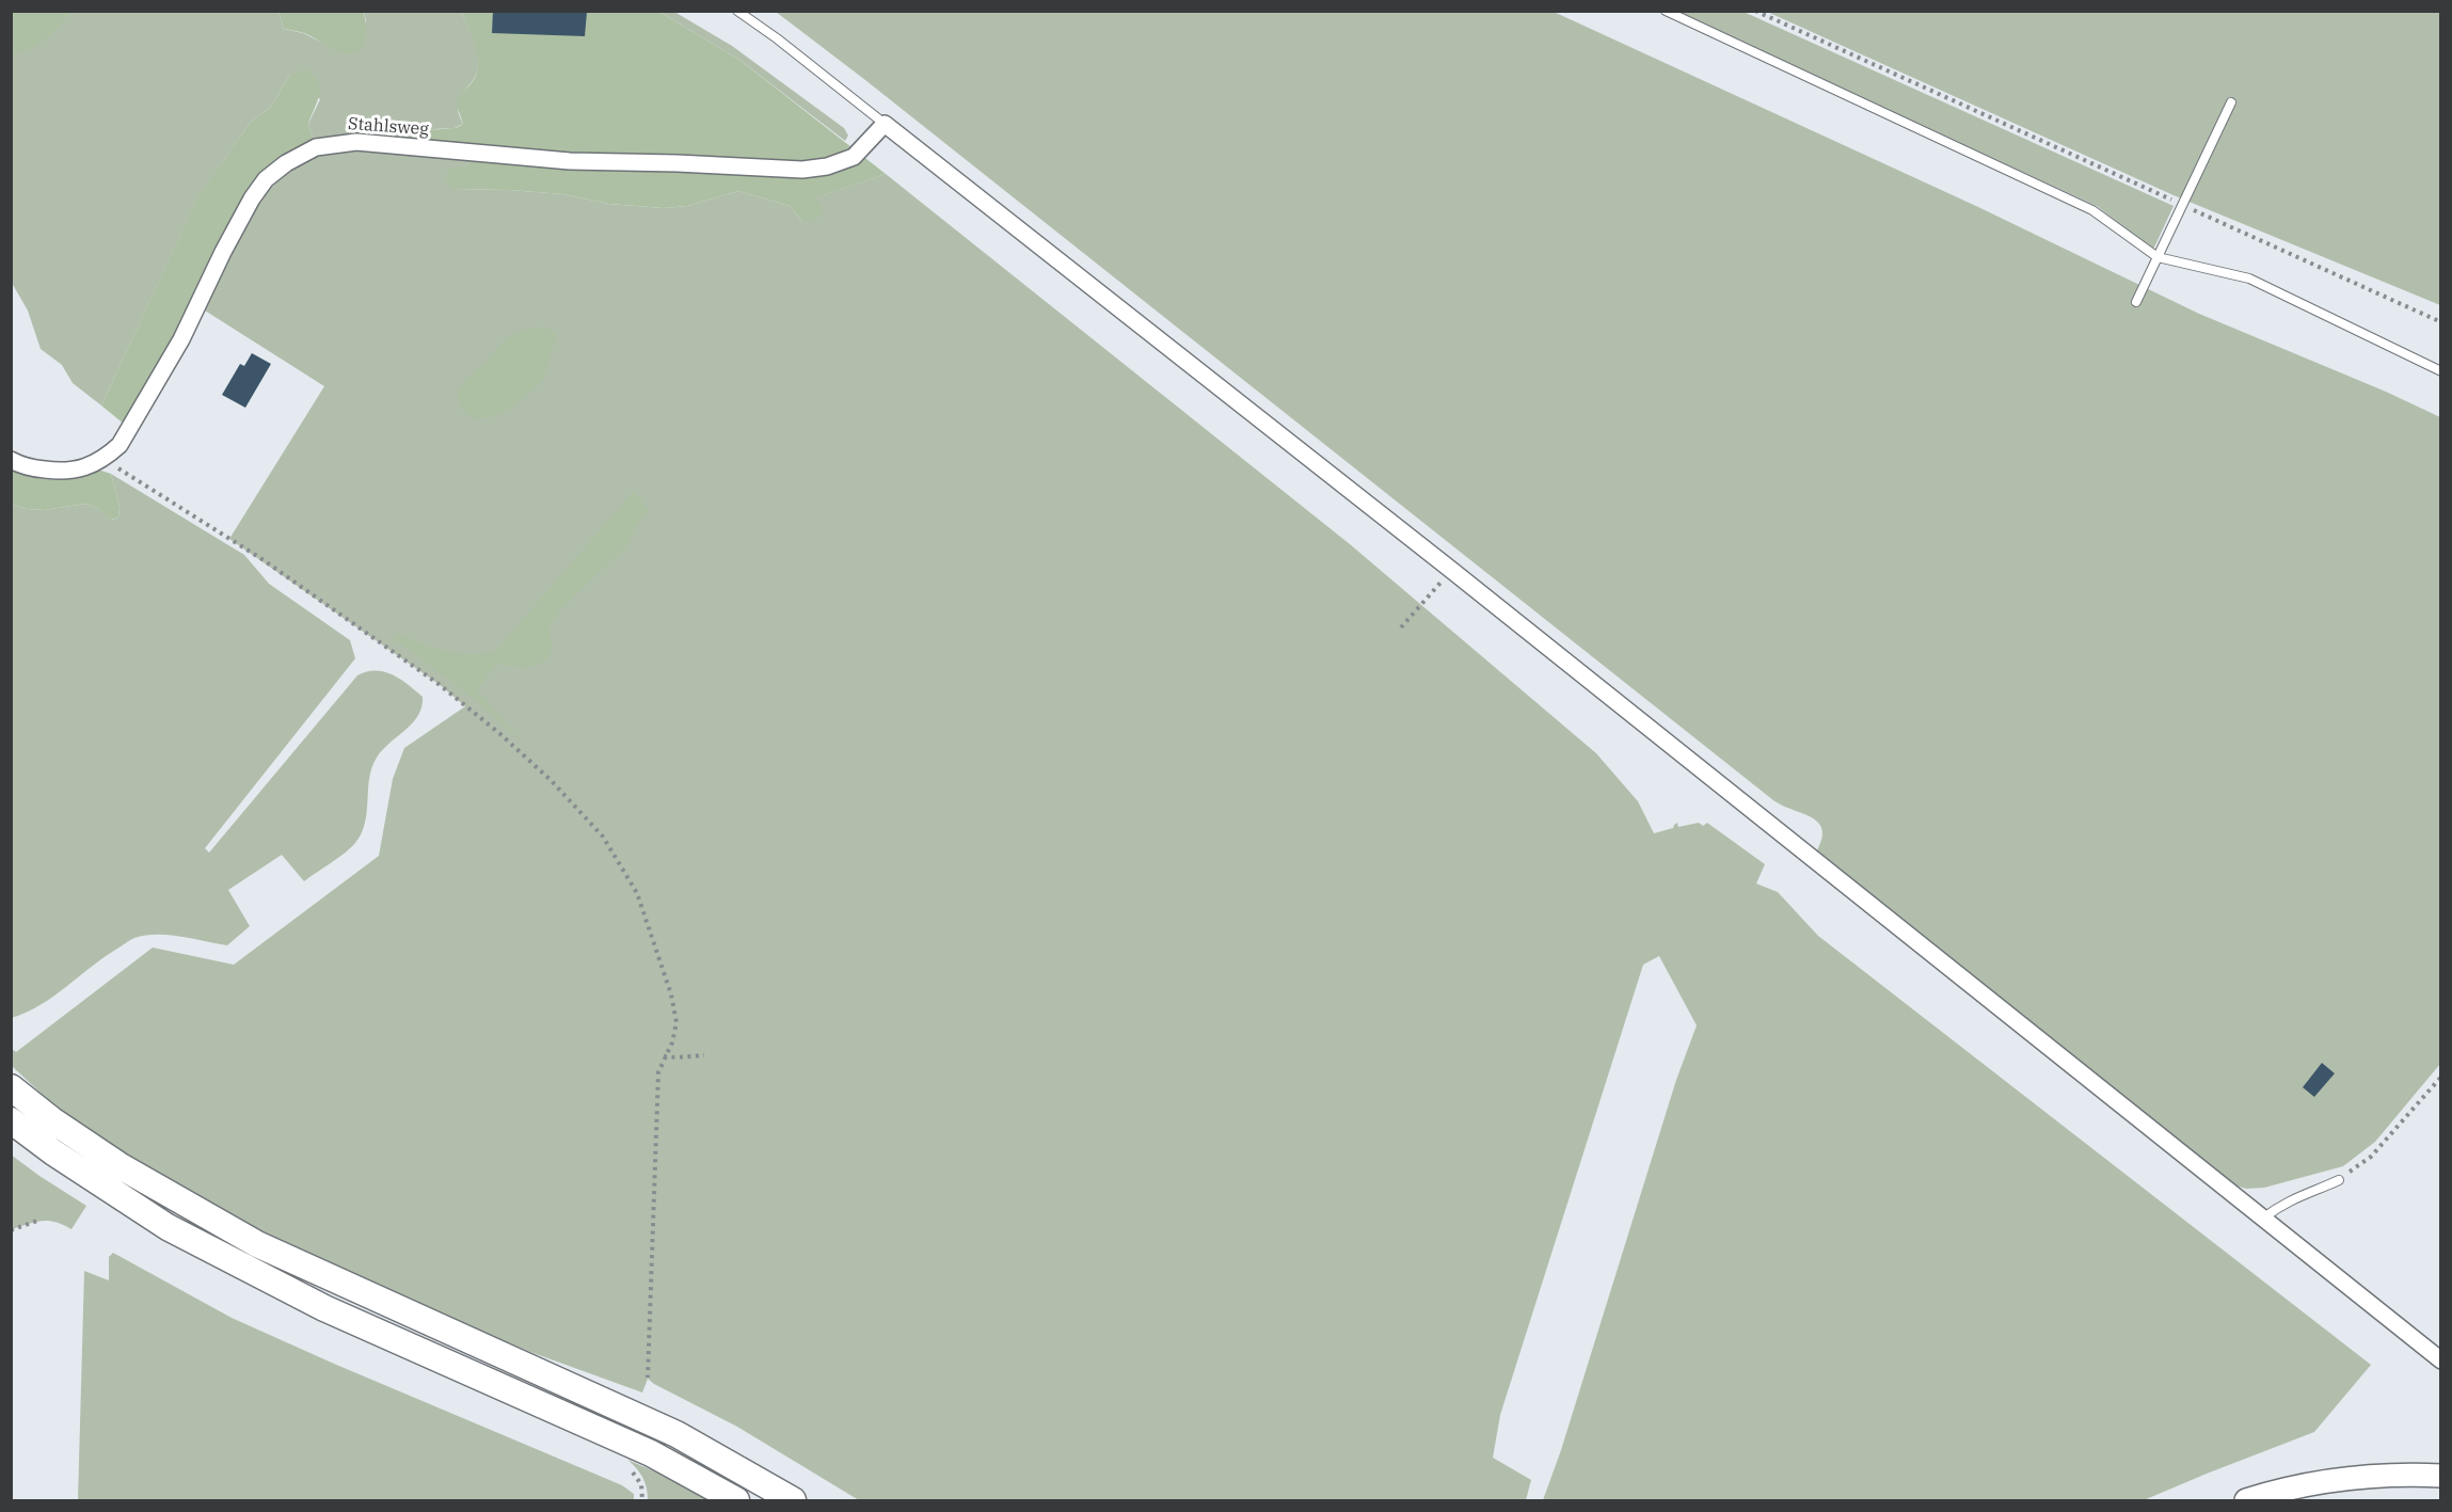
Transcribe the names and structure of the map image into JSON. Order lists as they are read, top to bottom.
{
  "streets": {
    "street": ["Stahlsweg"]
  }
}
